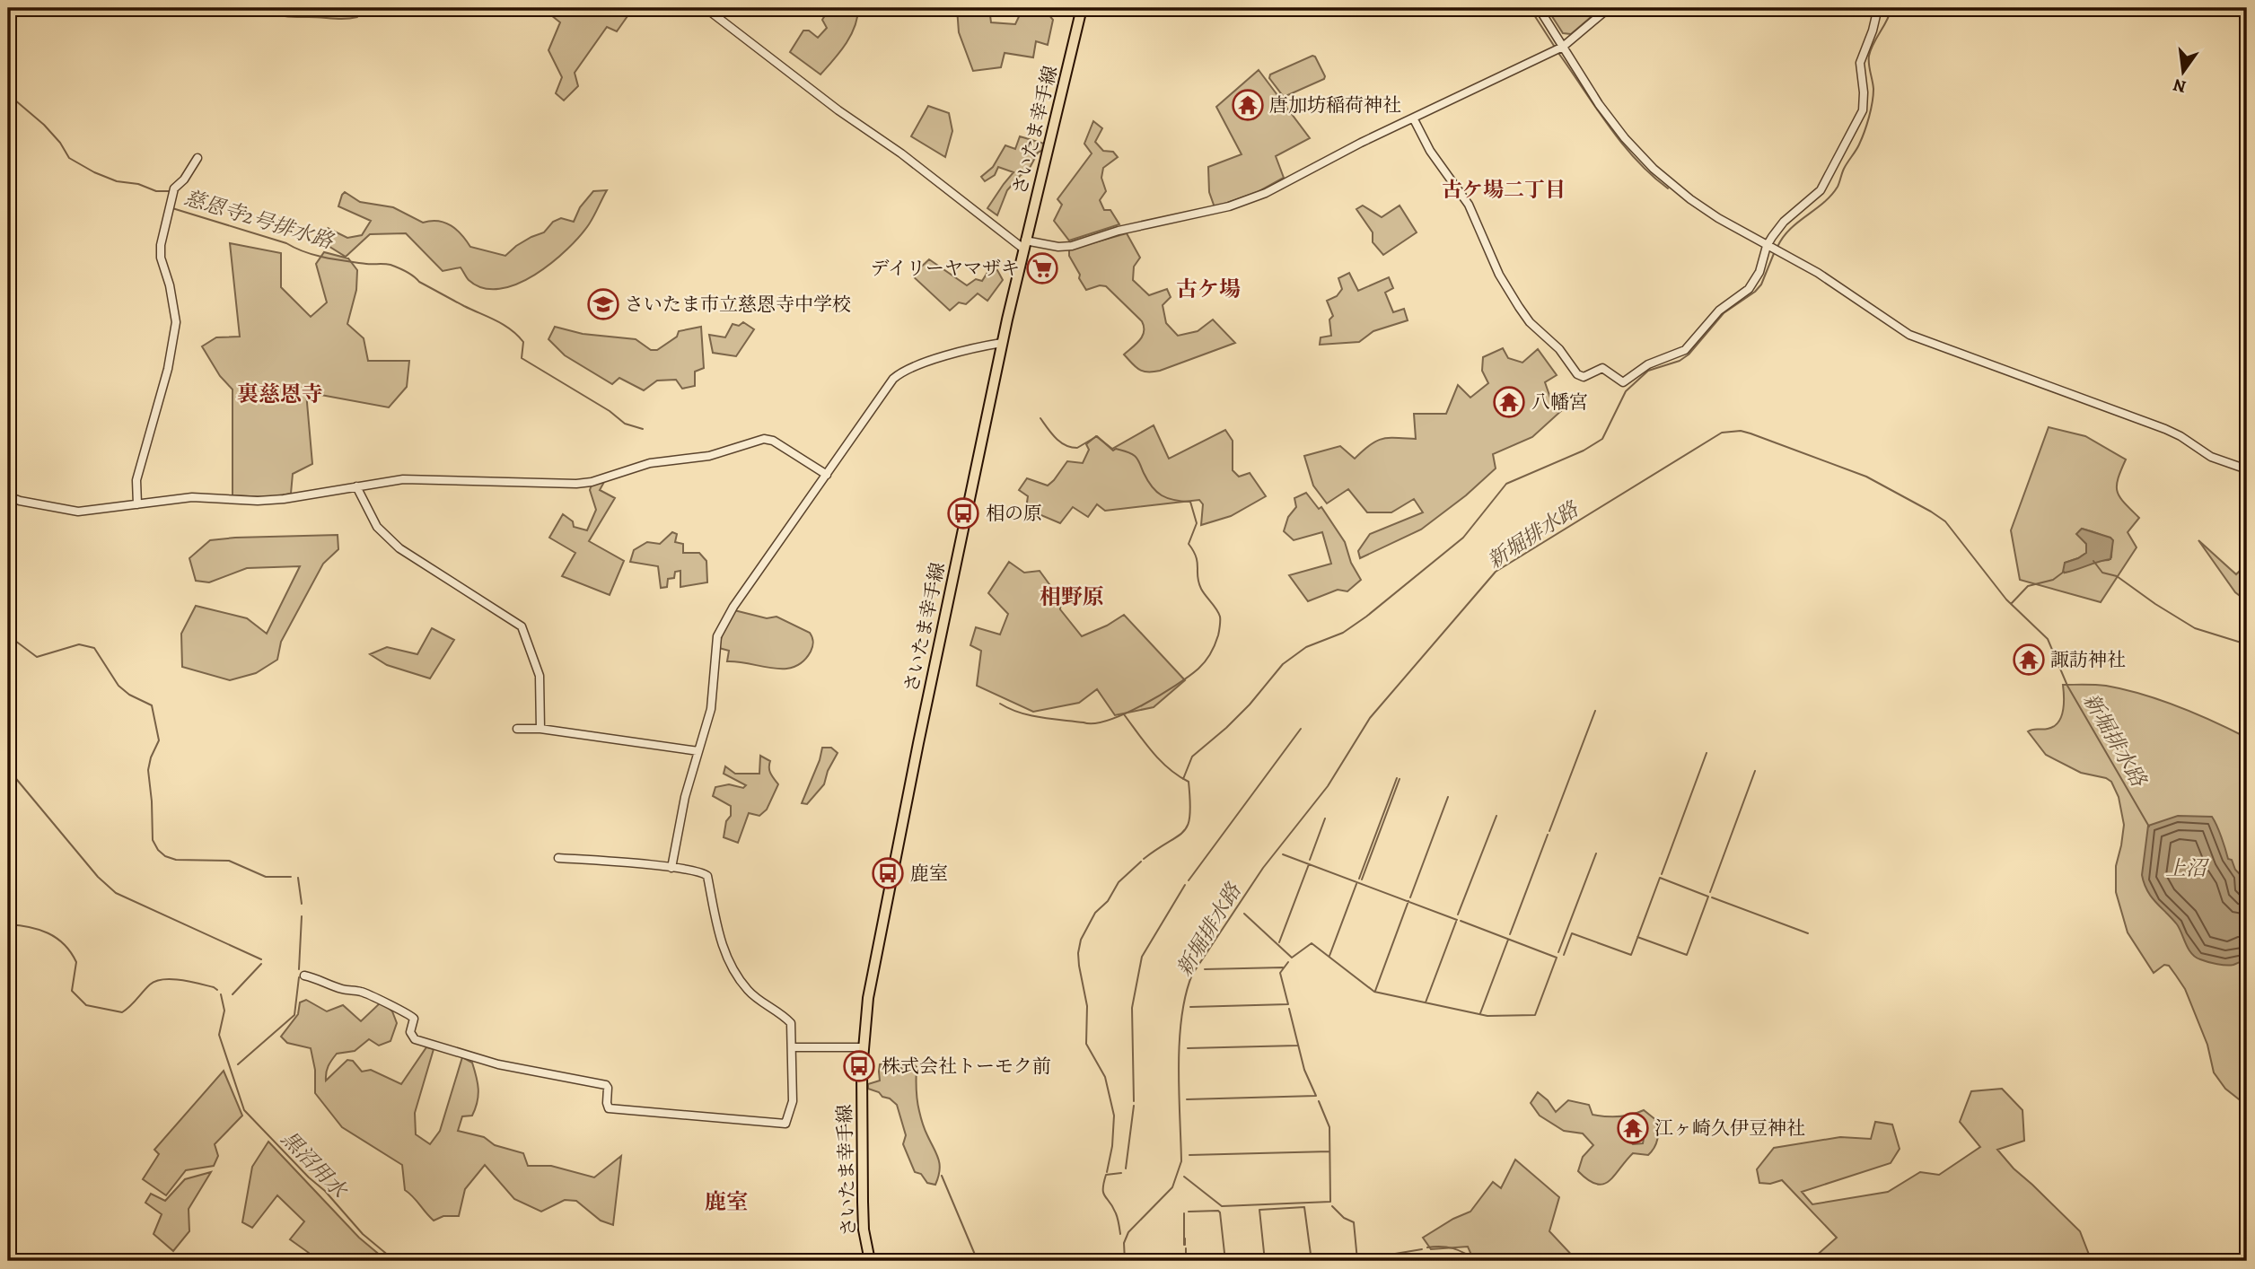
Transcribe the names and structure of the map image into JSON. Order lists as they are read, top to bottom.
{
  "streets": {
    "main road": ["さいたま幸手線"]
  },
  "districts": [
    "古ケ場二丁目",
    "古ケ場",
    "裏慈恩寺",
    "相野原",
    "鹿室"
  ],
  "water": [
    "慈恩寺2号排水路",
    "新堀排水路",
    "上沼",
    "黒沼用水"
  ],
  "places": {
    "temple": [
      "唐加坊稲荷神社",
      "八幡宮",
      "諏訪神社",
      "江ヶ崎久伊豆神社"
    ],
    "supermarket": ["デイリーヤマザキ"],
    "school or university": ["さいたま市立慈恩寺中学校"],
    "bus stop": ["相の原", "鹿室", "株式会社トーモク前"]
  },
  "north": "bottom"
}
